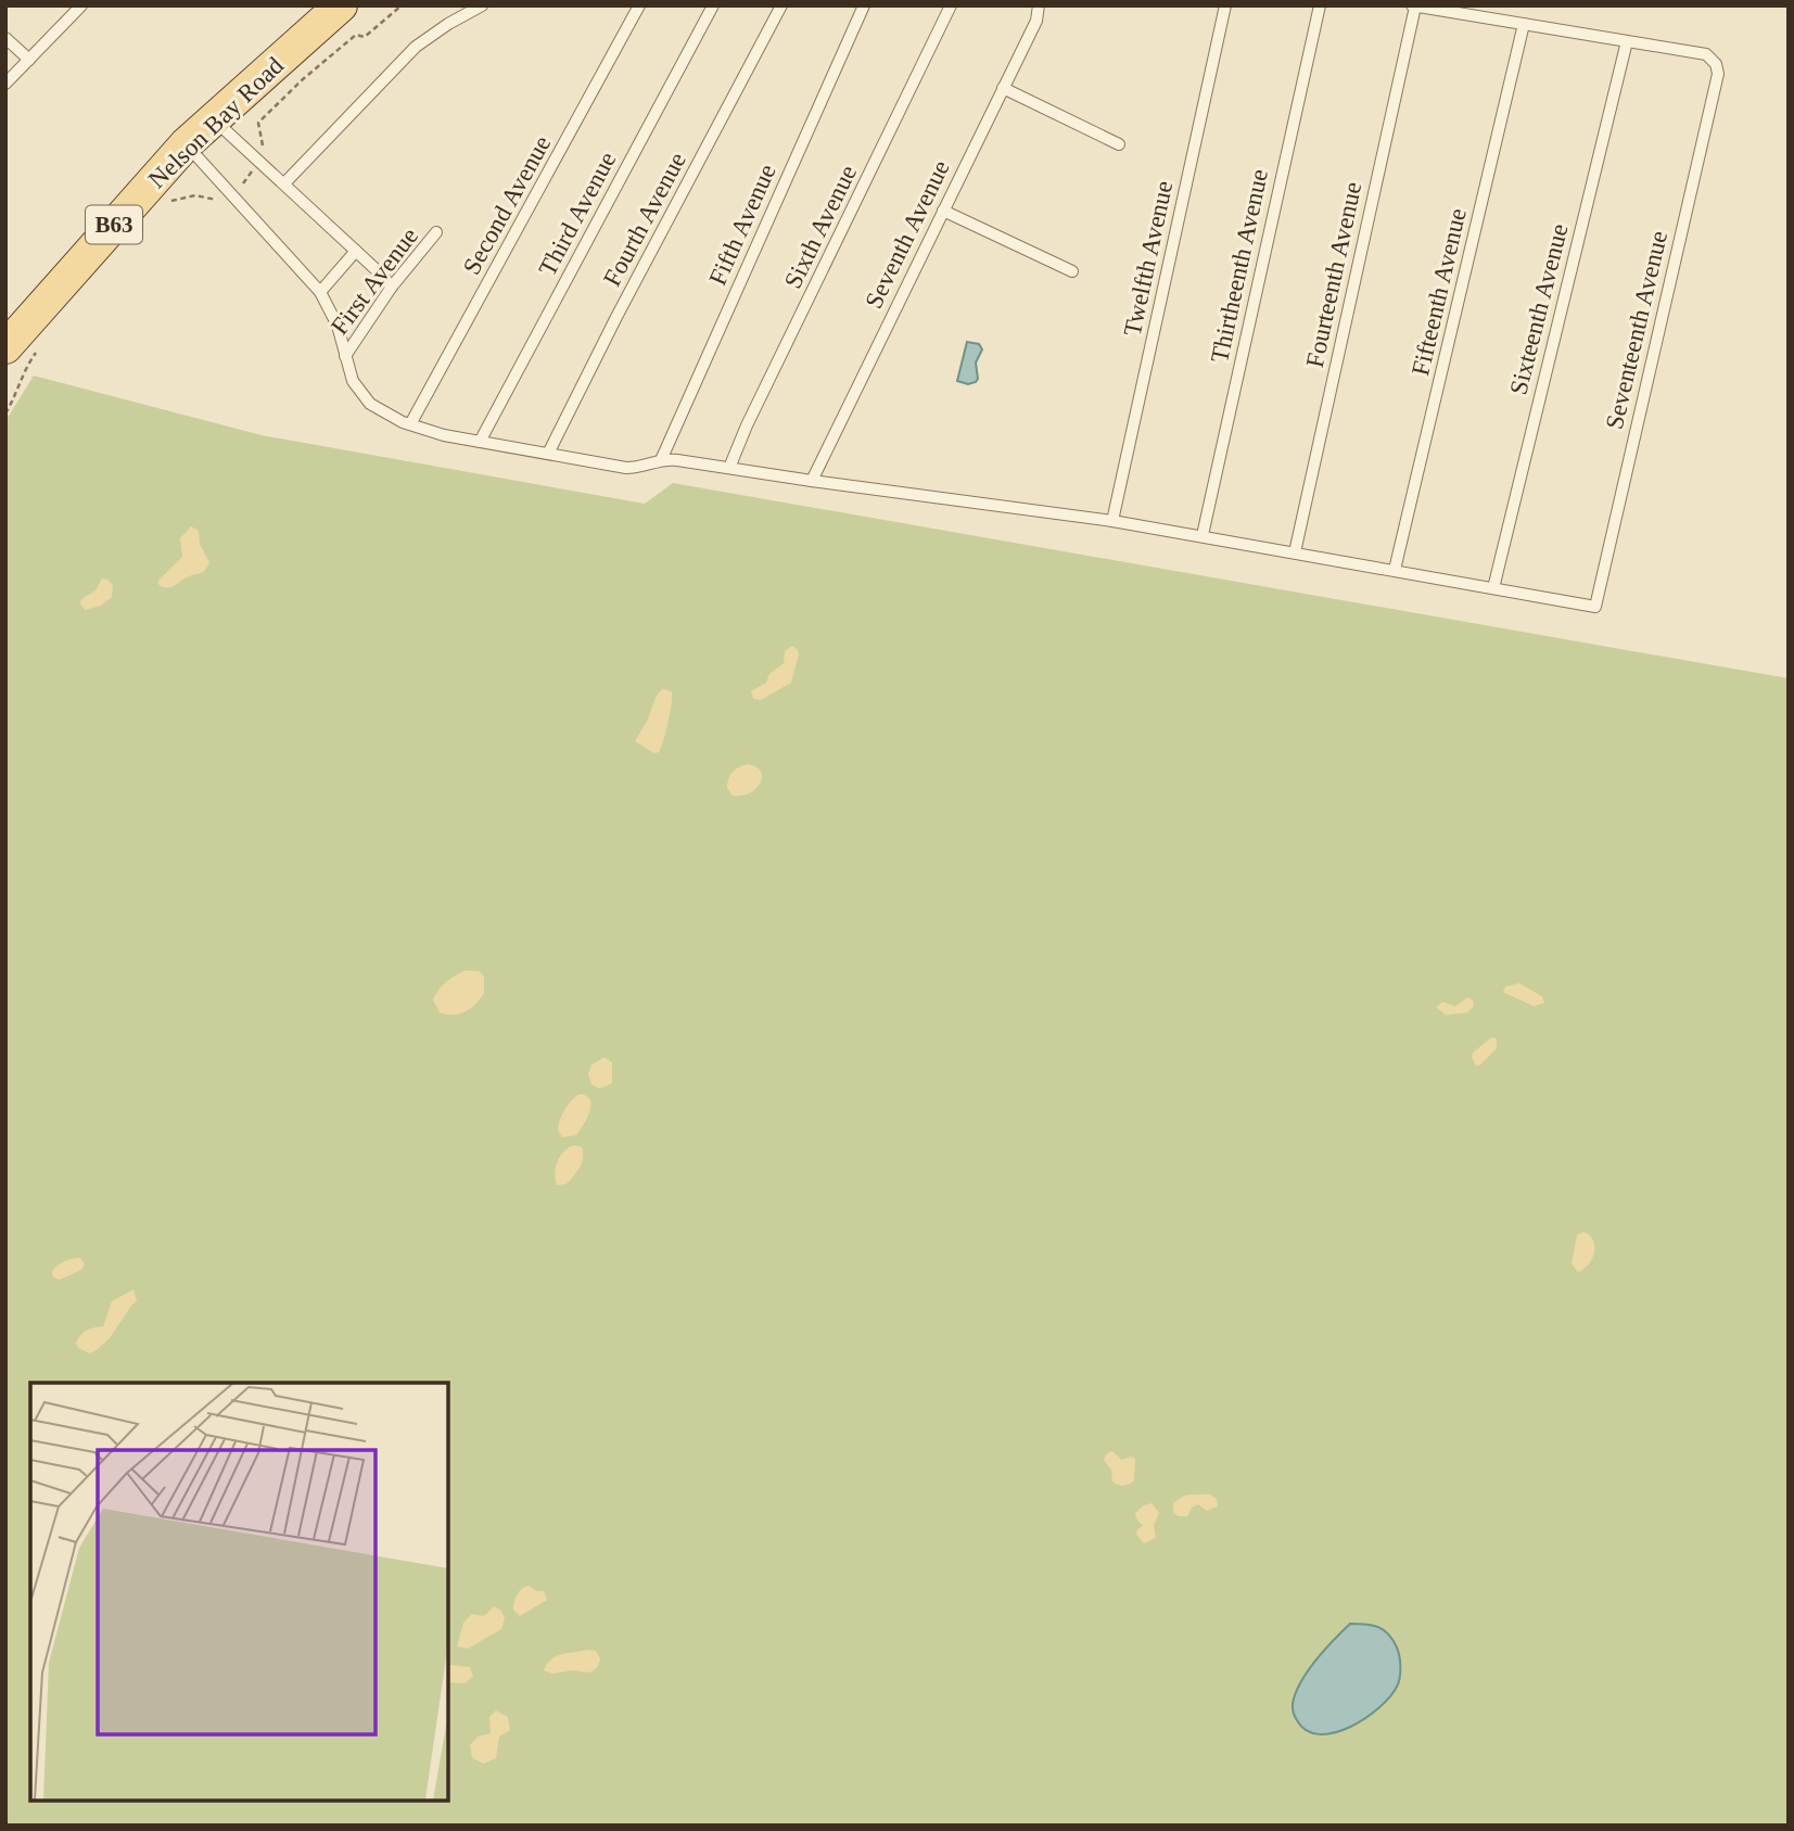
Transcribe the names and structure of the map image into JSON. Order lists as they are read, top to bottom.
{
  "streets": {
    "main road": ["Nelson Bay Road", "B63"],
    "lane": [
      "Second Avenue",
      "Third Avenue",
      "Fourth Avenue",
      "Fifth Avenue",
      "Sixth Avenue",
      "Seventh Avenue",
      "Twelfth Avenue",
      "Thirtheenth Avenue",
      "Fourteenth Avenue",
      "First Avenue",
      "Fifteenth Avenue",
      "Sixteenth Avenue",
      "Seventeenth Avenue"
    ]
  },
  "crossings": [
    ["Sixteenth Avenue", "Seventeenth Avenue"]
  ]
}
